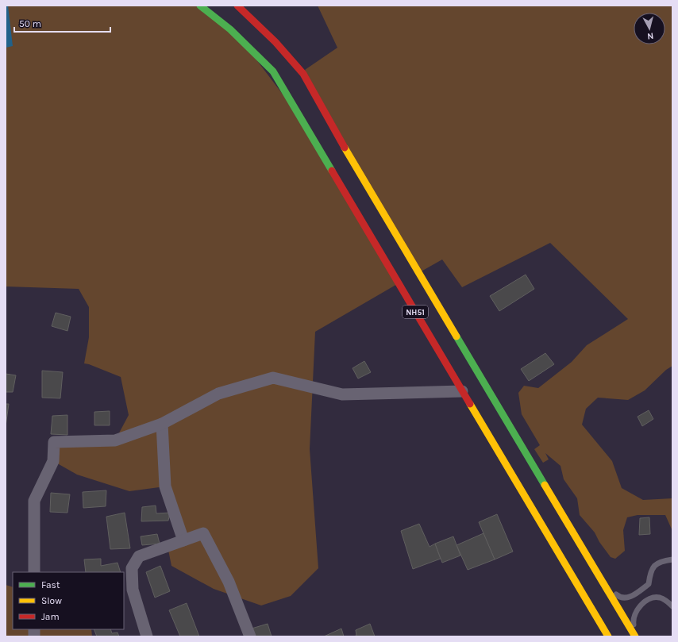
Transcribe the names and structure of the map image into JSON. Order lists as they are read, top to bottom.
{
  "streets": {
    "highway": ["NH51"]
  },
  "legend": ["Fast", "Slow", "Jam"],
  "scale_bar": "50 m",
  "north": "bottom"
}
